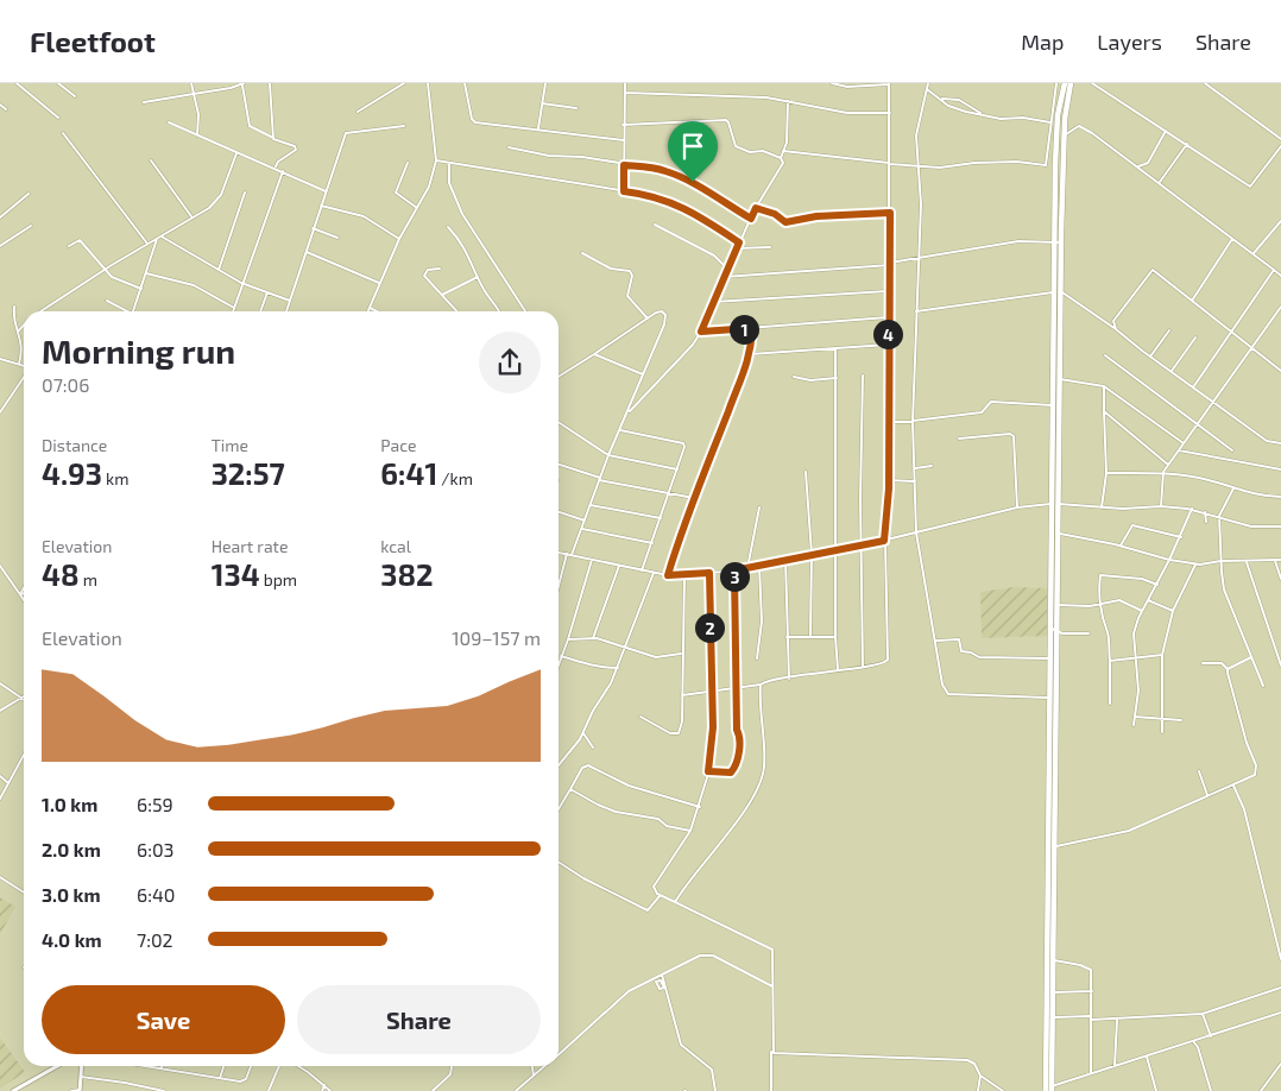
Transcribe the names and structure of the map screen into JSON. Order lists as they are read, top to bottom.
{
  "page": {
    "header": "Fleetfoot",
    "nav": ["Map", "Layers", "Share"],
    "heading": ["Morning run", "07:06"],
    "pins": [
      "1",
      "4",
      "3",
      "2"
    ],
    "stats": [
      ["Distance", "4.93 km"],
      ["Time", "32:57"],
      ["Pace", "6:41 /km"],
      ["Elevation", "48 m"],
      ["Heart rate", "134 bpm"],
      ["kcal", "382"]
    ],
    "chart": ["Elevation", "109–157 m"],
    "list": [
      {
        "name": "1.0 km",
        "note": "6:59"
      },
      {
        "name": "2.0 km",
        "note": "6:03"
      },
      {
        "name": "3.0 km",
        "note": "6:40"
      },
      {
        "name": "4.0 km",
        "note": "7:02"
      }
    ],
    "buttons": ["Save", "Share"]
  }
}
